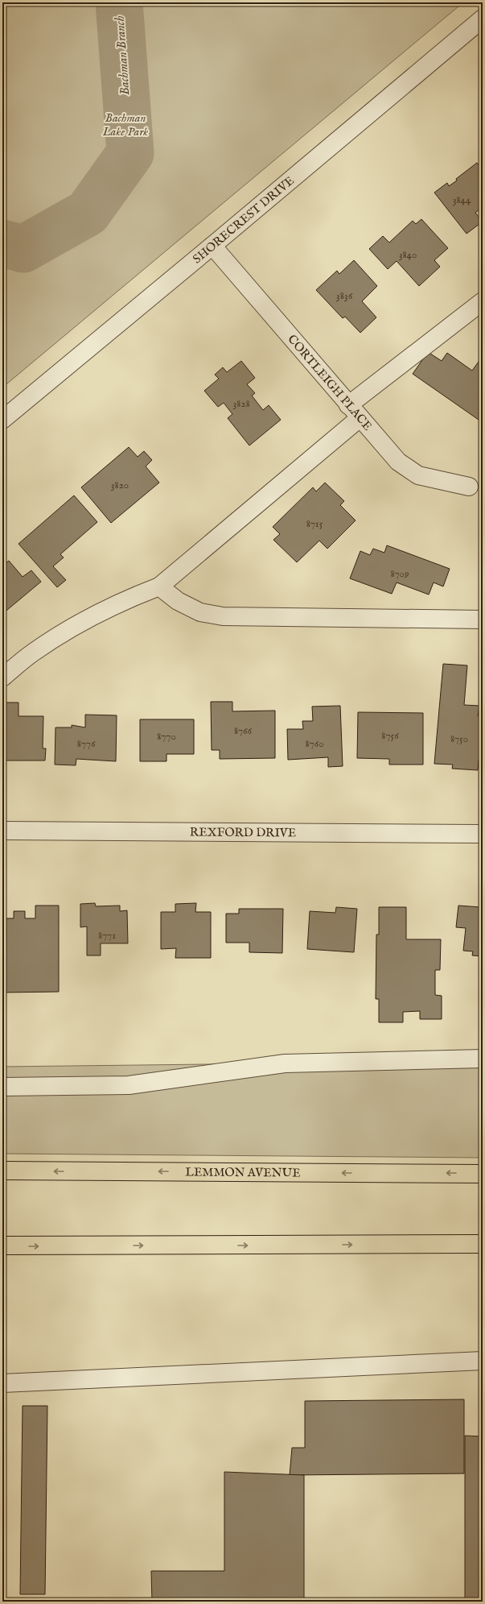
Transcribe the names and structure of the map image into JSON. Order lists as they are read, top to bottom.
{
  "streets": {
    "main road": ["LEMMON AVENUE"],
    "street": ["SHORECREST DRIVE", "CORTLEIGH PLACE", "REXFORD DRIVE"]
  },
  "crossings": [
    ["SHORECREST DRIVE", "CORTLEIGH PLACE"]
  ],
  "water": ["Bachman Branch"],
  "parks": ["Bachman Lake Park"],
  "house_numbers": [
    "3844",
    "3840",
    "3836",
    "3828",
    "3820",
    "8715",
    "8709",
    "8766",
    "8756",
    "8770",
    "8750",
    "8776",
    "8760",
    "8771"
  ]
}
